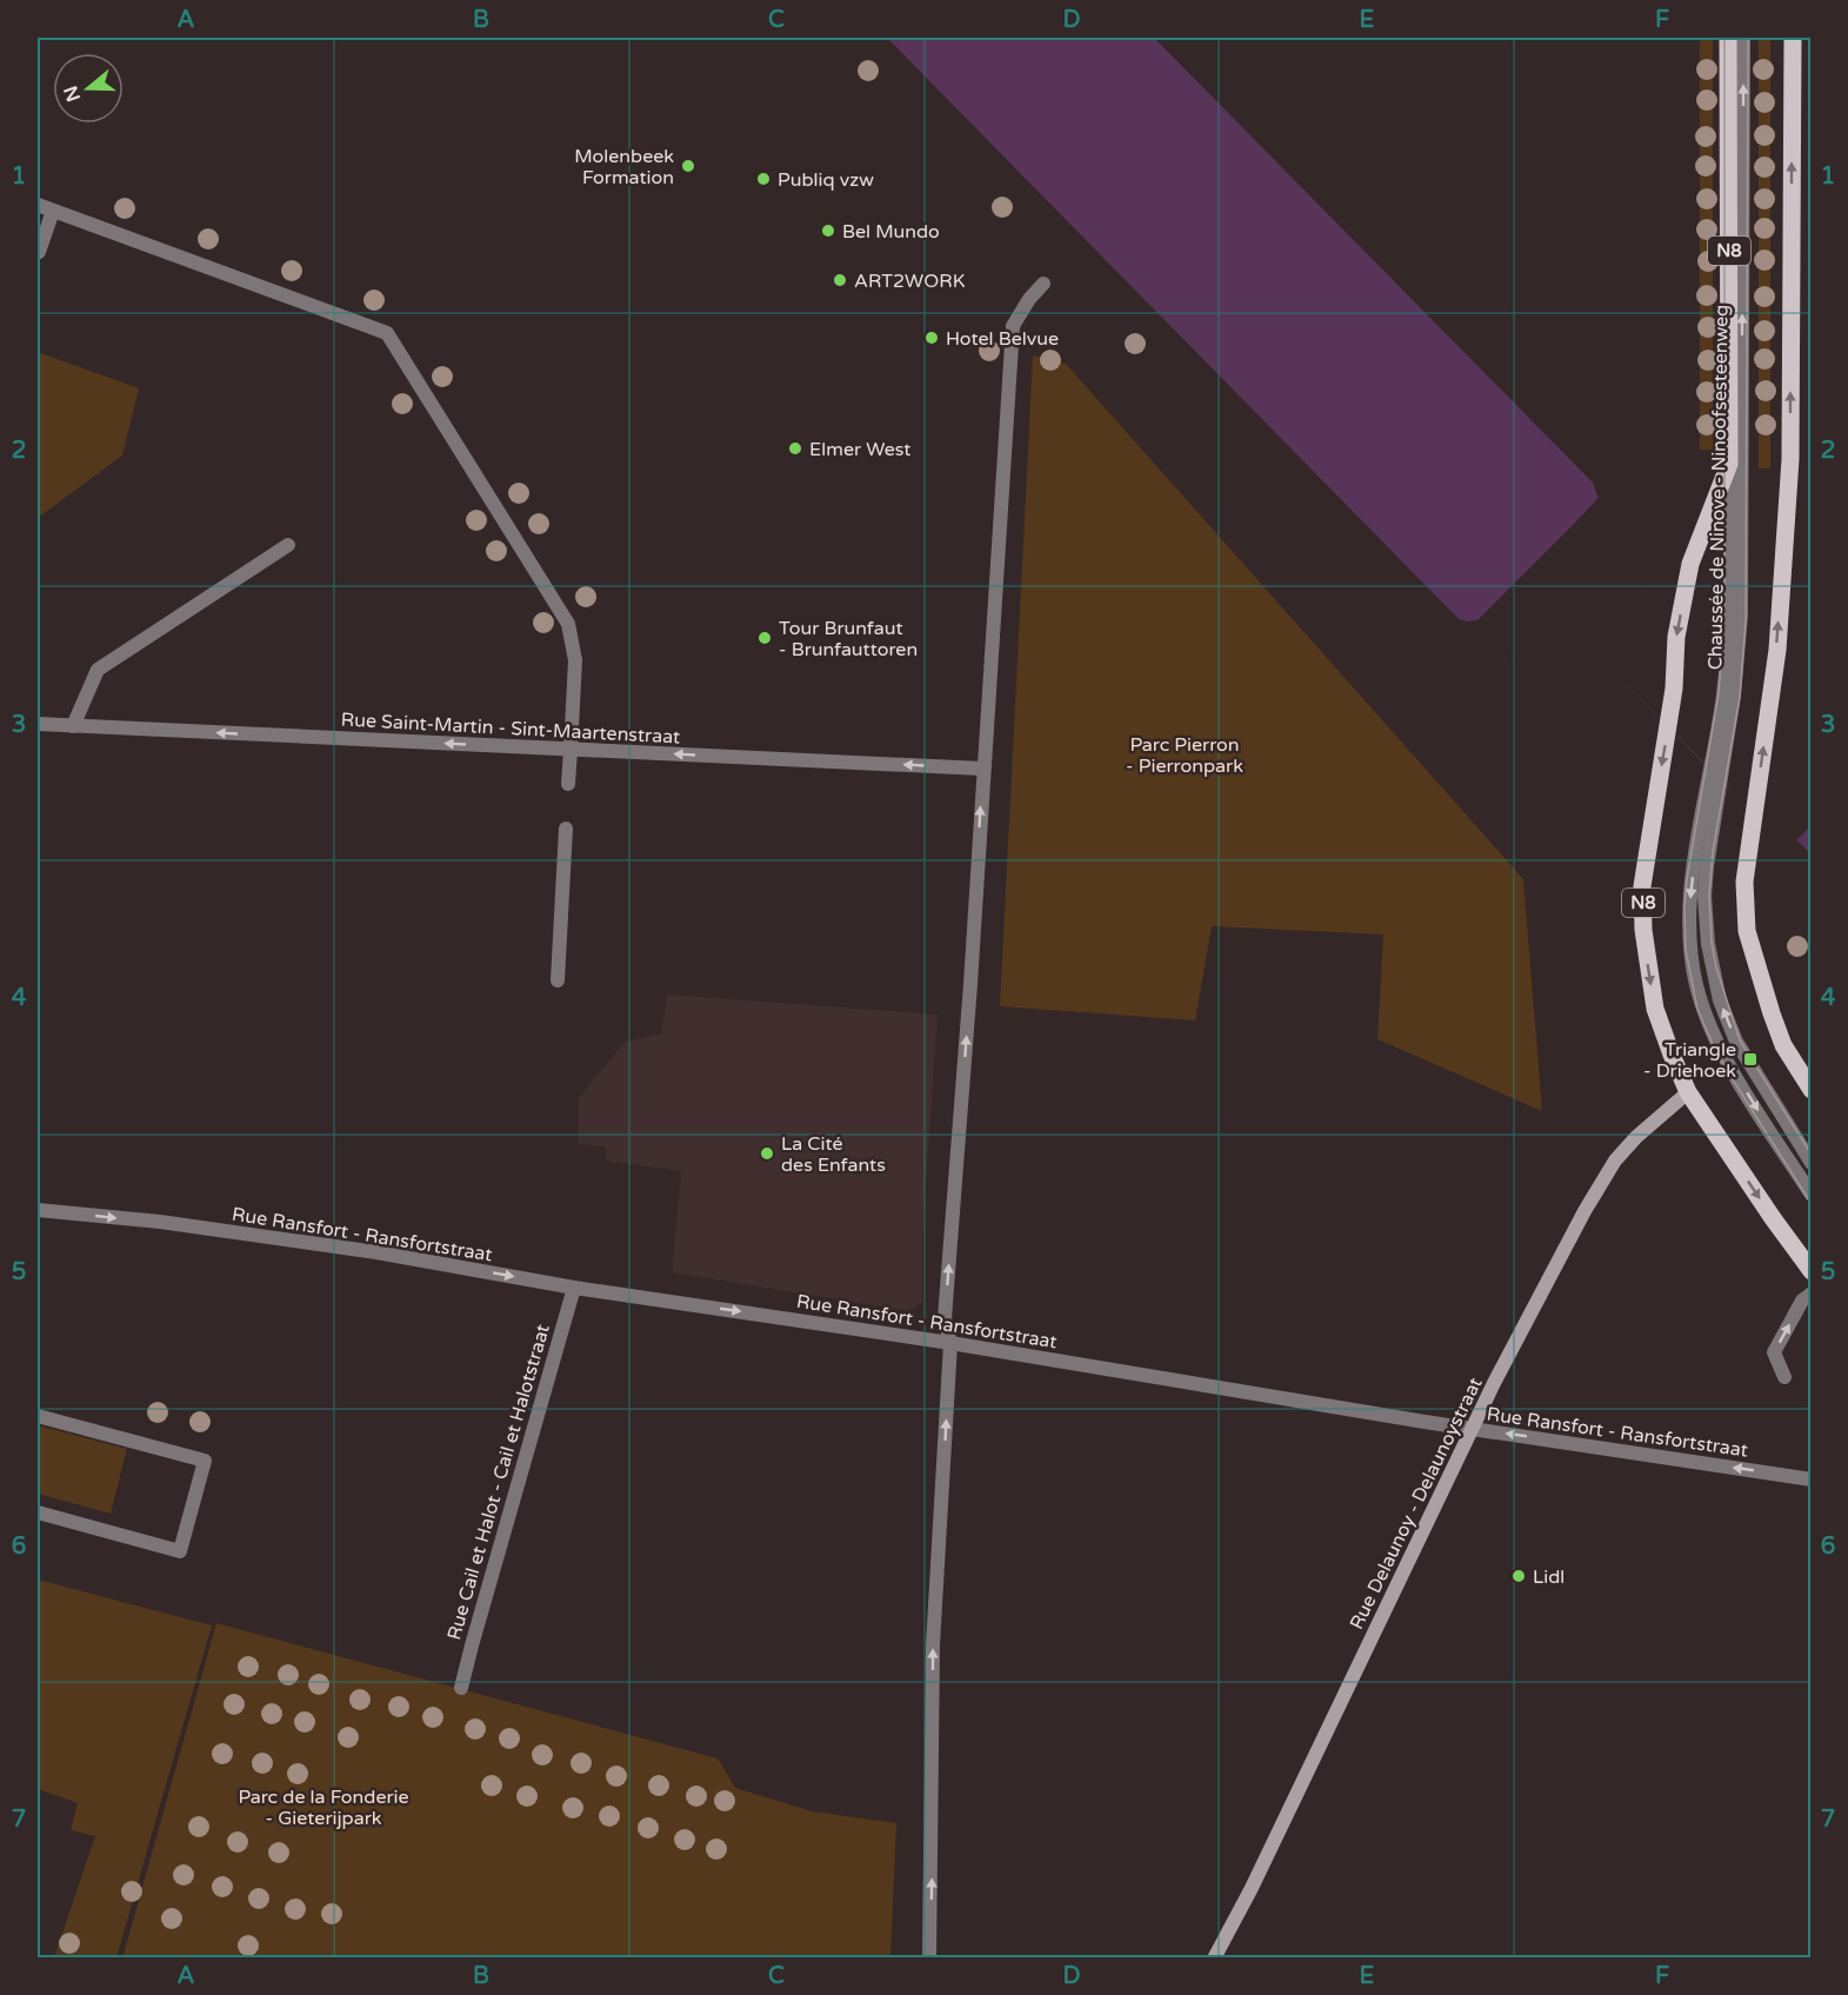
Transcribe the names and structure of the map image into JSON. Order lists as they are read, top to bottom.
{
  "streets": {
    "main road": ["N8", "Chaussée de Ninove - Ninoofsesteenweg"],
    "street": [
      "Rue Saint-Martin - Sint-Maartenstraat",
      "Rue Ransfort - Ransfortstraat",
      "Rue Cail et Halot - Cail et Halotstraat",
      "Rue Delaunoy - Delaunoystraat"
    ]
  },
  "crossings": [
    ["Chaussée de Ninove - Ninoofsesteenweg", "Rue Delaunoy - Delaunoystraat"],
    ["Rue Ransfort - Ransfortstraat", "Rue Cail et Halot - Cail et Halotstraat"],
    ["Rue Ransfort - Ransfortstraat", "Rue Delaunoy - Delaunoystraat"]
  ],
  "one_way": ["Rue Saint-Martin - Sint-Maartenstraat"],
  "parks": ["Parc Pierron - Pierronpark", "Parc de la Fonderie - Gieterijpark"],
  "places": {
    "other": [
      "Molenbeek Formation",
      "Publiq vzw",
      "Bel Mundo",
      "ART2WORK",
      "Hotel Belvue",
      "Elmer West",
      "Tour Brunfaut - Brunfauttoren",
      "La Cité des Enfants",
      "Lidl"
    ],
    "transit": ["Triangle - Driehoek"]
  },
  "north": "left",
  "grid": {
    "columns": [
      "A",
      "B",
      "C",
      "D",
      "E",
      "F"
    ],
    "rows": [
      "1",
      "2",
      "3",
      "4",
      "5",
      "6",
      "7"
    ]
  }
}
